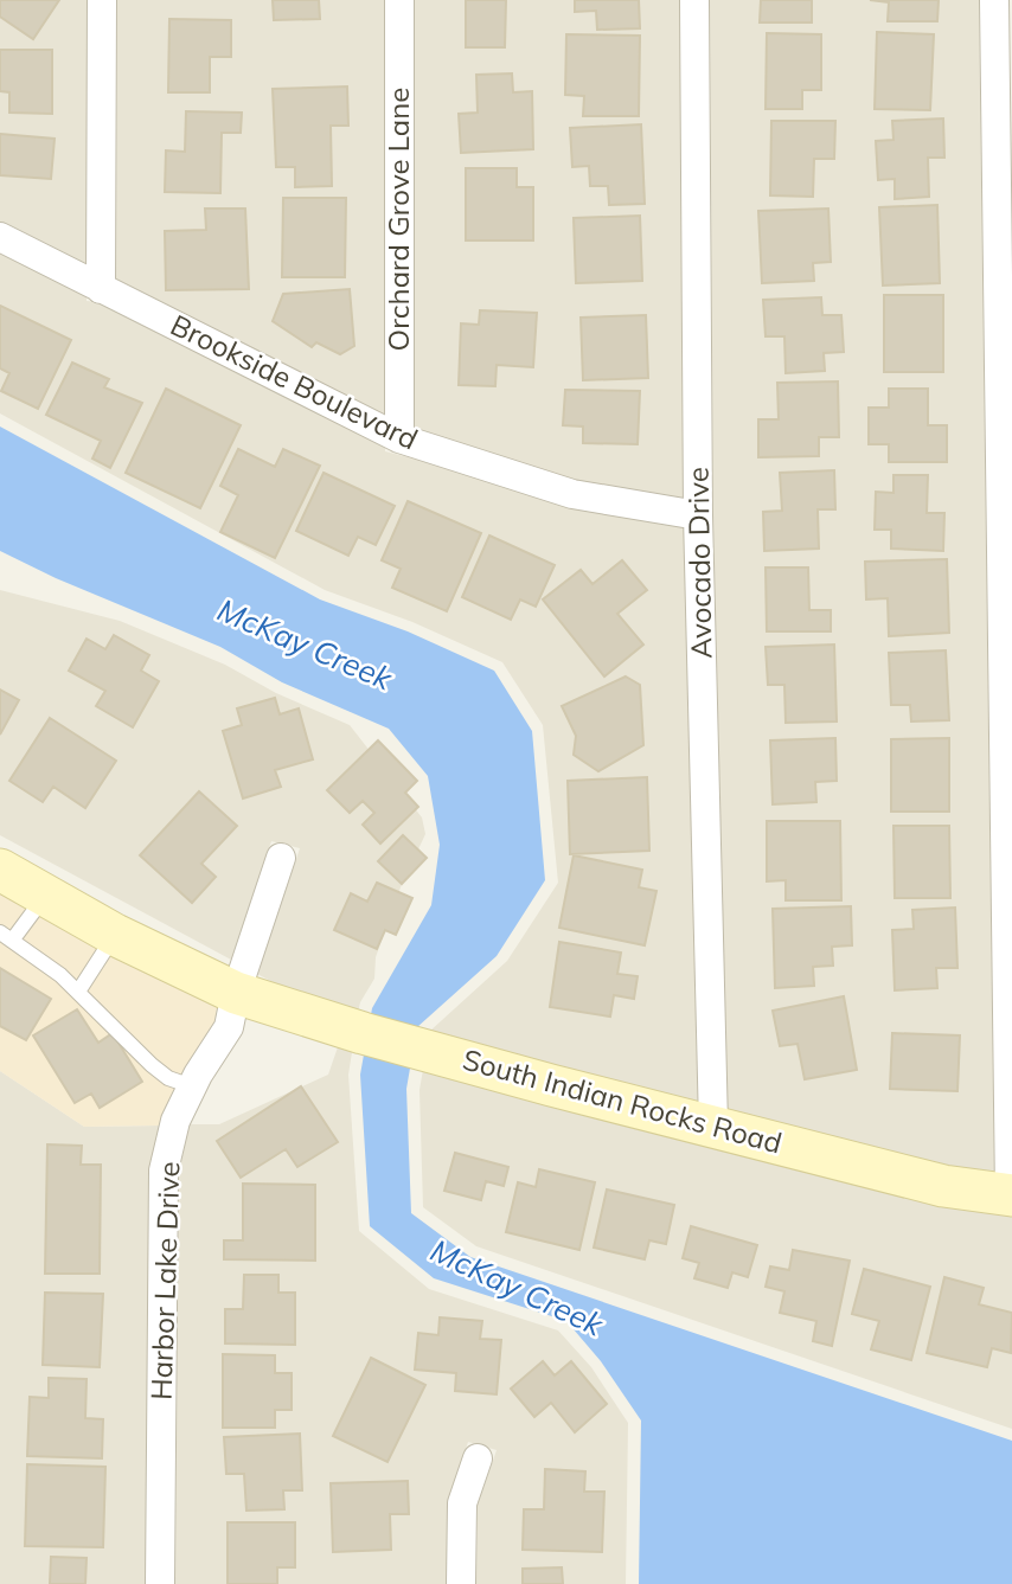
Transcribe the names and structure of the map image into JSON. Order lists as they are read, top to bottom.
{
  "streets": {
    "street": [
      "Orchard Grove Lane",
      "Brookside Boulevard",
      "Avocado Drive",
      "South Indian Rocks Road",
      "Harbor Lake Drive"
    ]
  },
  "crossings": [
    ["Orchard Grove Lane", "Brookside Boulevard"],
    ["Brookside Boulevard", "Avocado Drive"],
    ["Avocado Drive", "South Indian Rocks Road"],
    ["South Indian Rocks Road", "Harbor Lake Drive"]
  ],
  "water": ["McKay Creek"]
}
